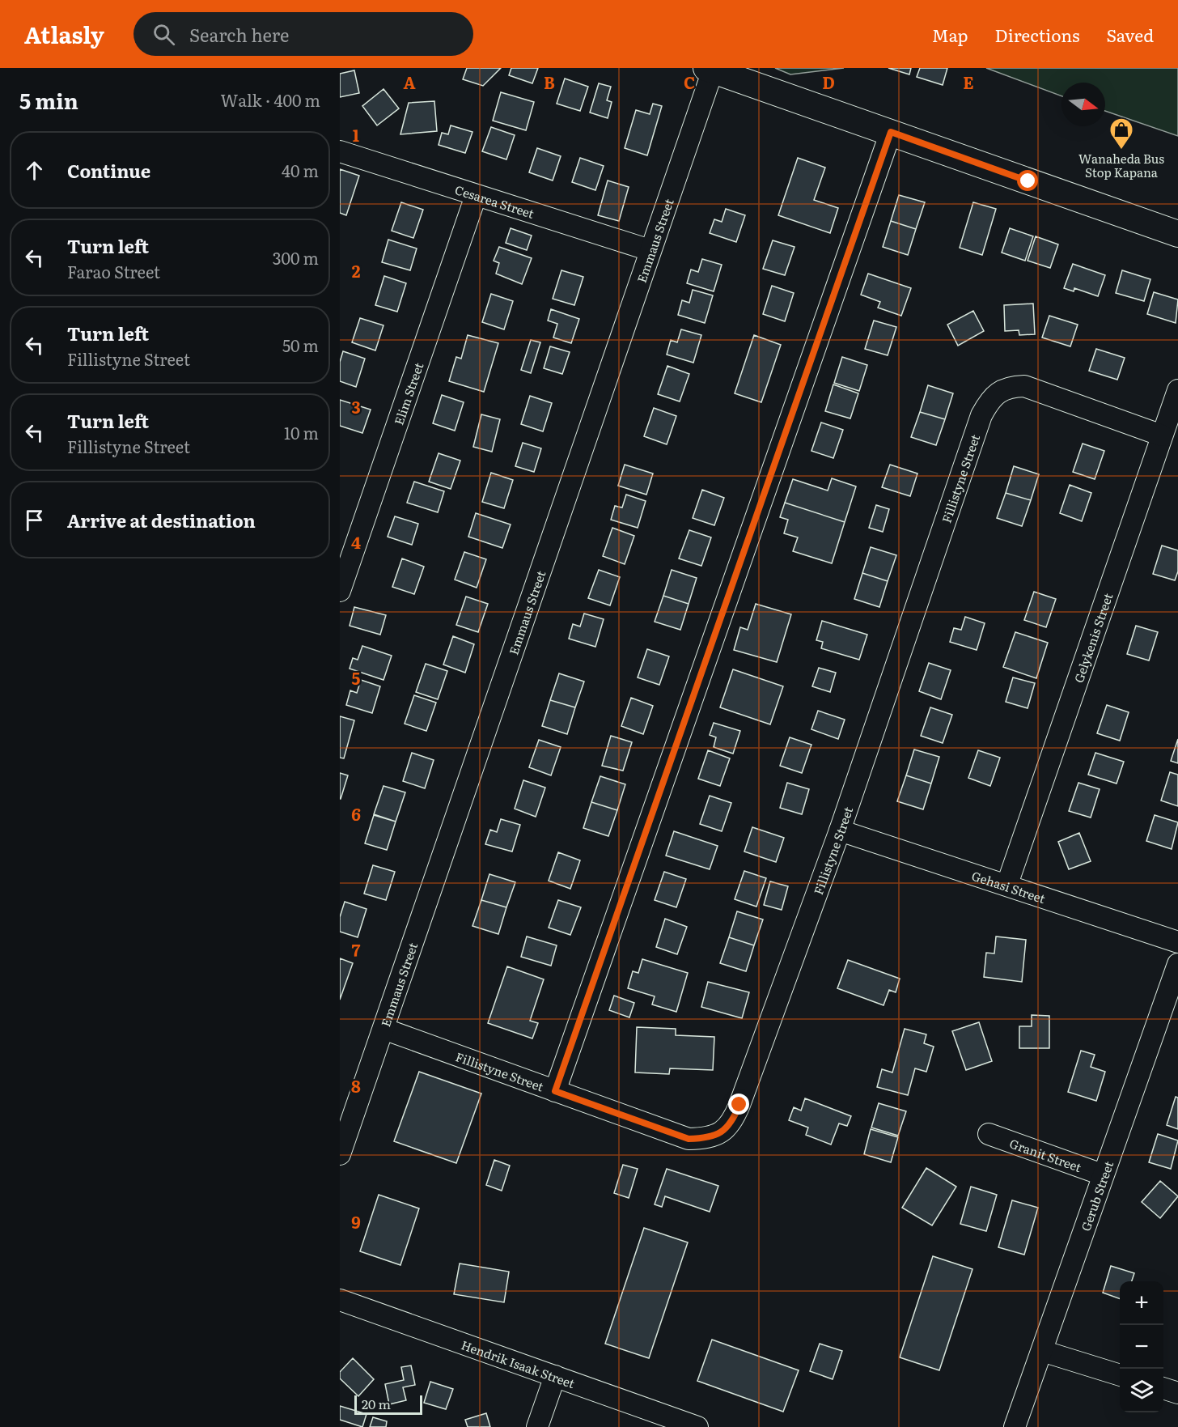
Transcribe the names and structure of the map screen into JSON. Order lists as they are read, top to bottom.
{
  "streets": {
    "street": [
      "Cesarea Street",
      "Emmaus Street",
      "Elim Street",
      "Fillistyne Street",
      "Gelykenis Street",
      "Gehasi Street",
      "Granit Street",
      "Gerub Street",
      "Hendrik Isaak Street"
    ]
  },
  "crossings": [
    ["Cesarea Street", "Emmaus Street"],
    ["Cesarea Street", "Elim Street"],
    ["Emmaus Street", "Fillistyne Street"],
    ["Fillistyne Street", "Gelykenis Street"],
    ["Fillistyne Street", "Gehasi Street"],
    ["Gelykenis Street", "Gehasi Street"],
    ["Granit Street", "Gerub Street"]
  ],
  "places": {
    "shop": ["Wanaheda Bus Stop Kapana"]
  },
  "scale_bar": "20 m",
  "north": "right",
  "page": {
    "header": "Atlasly",
    "search": "Search here",
    "nav": ["Map", "Directions", "Saved"],
    "heading": ["5 min", "Walk · 400 m"],
    "list": [
      ["Continue", "40 m"],
      ["Turn left", "Farao Street", "300 m"],
      ["Turn left", "Fillistyne Street", "50 m"],
      ["Turn left", "Fillistyne Street", "10 m"],
      "Arrive at destination"
    ],
    "map_buttons": ["+", "−"],
    "scale": "20 m"
  },
  "grid": {
    "columns": [
      "A",
      "B",
      "C",
      "D",
      "E"
    ],
    "rows": [
      "1",
      "2",
      "3",
      "4",
      "5",
      "6",
      "7",
      "8",
      "9"
    ]
  }
}
